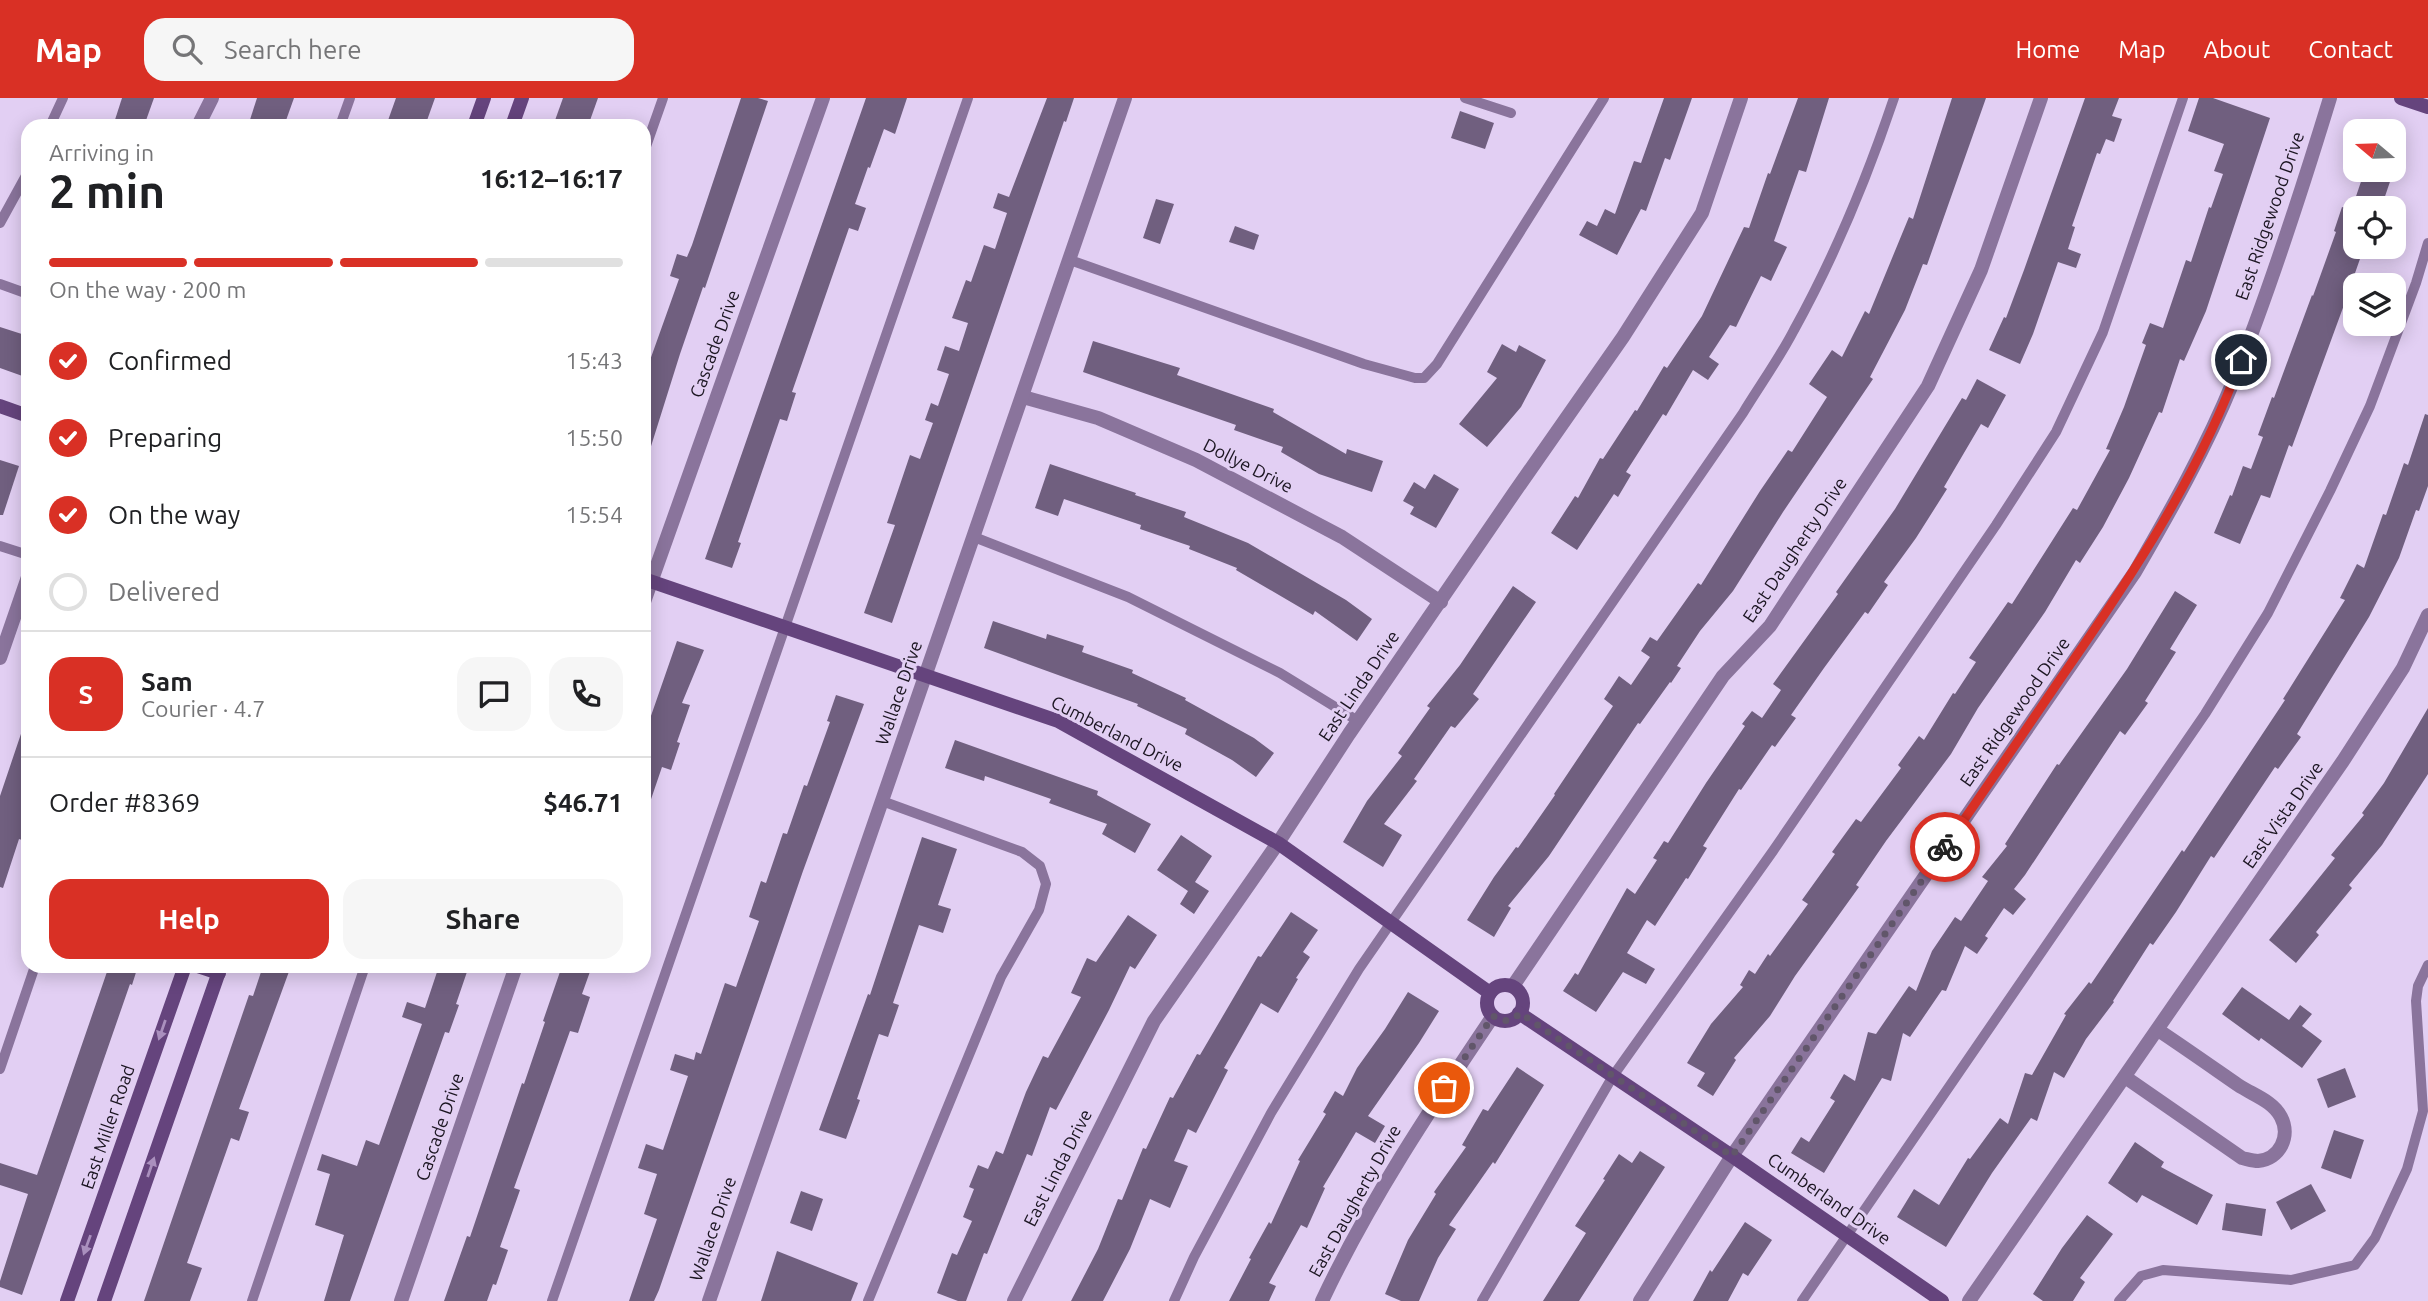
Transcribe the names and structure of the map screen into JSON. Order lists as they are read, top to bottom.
{
  "streets": {
    "street": [
      "East Ridgewood Drive",
      "Cascade Drive",
      "Dollye Drive",
      "East Daugherty Drive",
      "East Linda Drive",
      "Wallace Drive",
      "Cumberland Drive",
      "East Vista Drive",
      "East Miller Road"
    ]
  },
  "crossings": [
    ["East Ridgewood Drive", "Cumberland Drive"],
    ["Dollye Drive", "East Linda Drive"],
    ["Dollye Drive", "Wallace Drive"],
    ["East Daugherty Drive", "Cumberland Drive"],
    ["East Linda Drive", "Cumberland Drive"],
    ["Wallace Drive", "Cumberland Drive"]
  ],
  "north": "left",
  "page": {
    "header": "Map",
    "search": "Search here",
    "nav": [
      "Home",
      "Map",
      "About",
      "Contact"
    ],
    "heading": ["2 min", "Arriving in", "16:12–16:17"],
    "panel": [
      "Sam",
      "Courier · 4.7",
      "Order #8369",
      "$46.71"
    ],
    "bar": "On the way · 200 m",
    "list": [
      ["Confirmed", "15:43"],
      ["Preparing", "15:50"],
      ["On the way", "15:54"],
      "Delivered"
    ],
    "round": "S",
    "buttons": ["Help", "Share"]
  }
}
